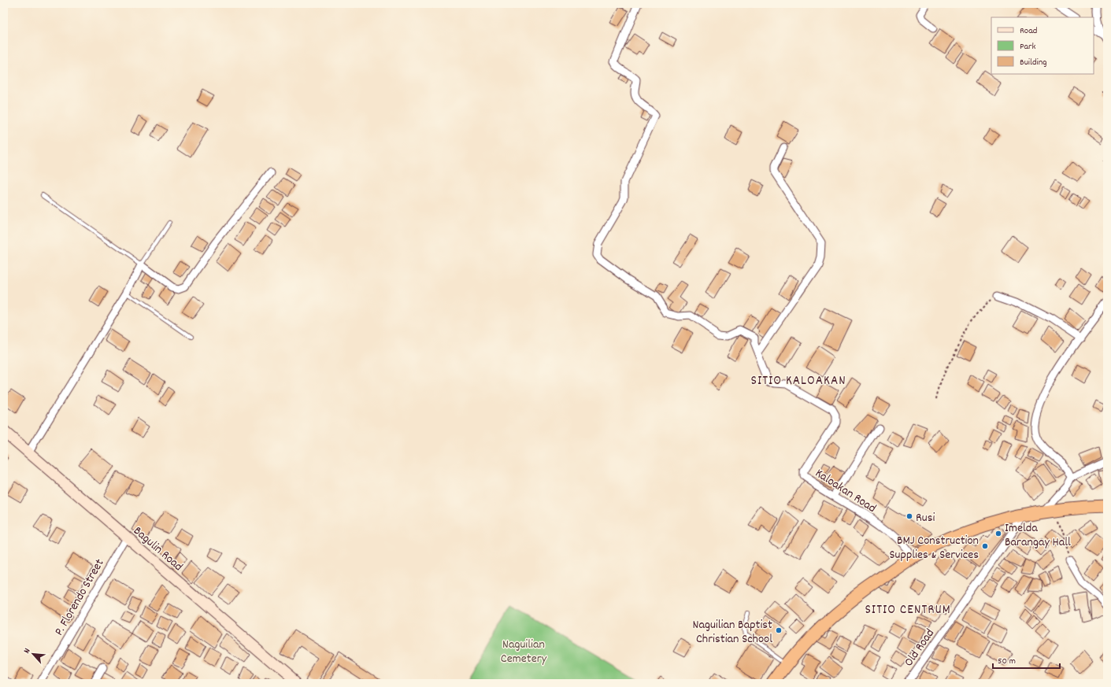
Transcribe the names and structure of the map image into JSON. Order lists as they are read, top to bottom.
{
  "streets": {
    "main road": ["Bagulin Road"],
    "street": ["Kaloakan Road", "P. Florendo Street", "Old Road"]
  },
  "crossings": [
    ["Bagulin Road", "P. Florendo Street"]
  ],
  "districts": ["SITIO KALOAKAN", "SITIO CENTRUM"],
  "parks": ["Naguilian Cemetery"],
  "places": [
    "Rusi",
    "Imelda Barangay Hall",
    "BMJ Construction Supplies & Services",
    "Naguilian Baptist Christian School"
  ],
  "legend": ["Road", "Park", "Building"],
  "scale_bar": "50 m",
  "north": "top left"
}
